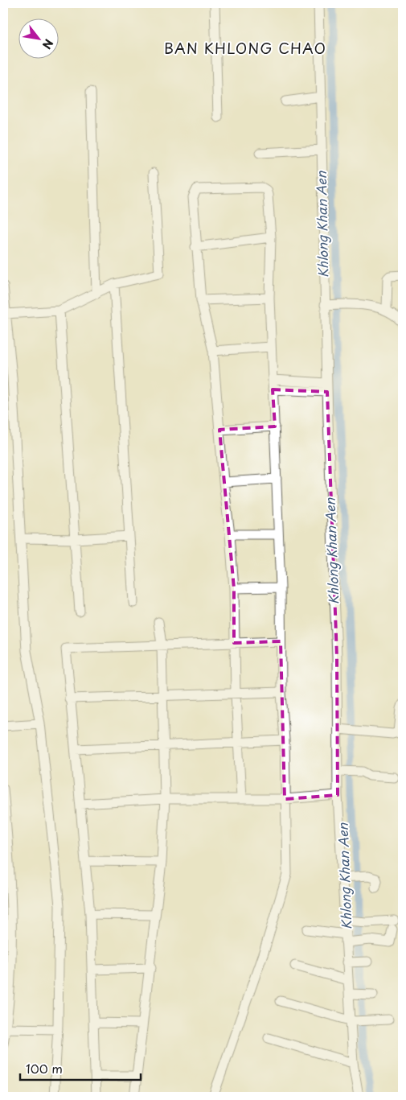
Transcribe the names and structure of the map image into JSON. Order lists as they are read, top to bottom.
{
  "districts": ["BAN KHLONG CHAO"],
  "water": ["Khlong Khan Aen"],
  "scale_bar": "100 m",
  "north": "bottom right"
}
